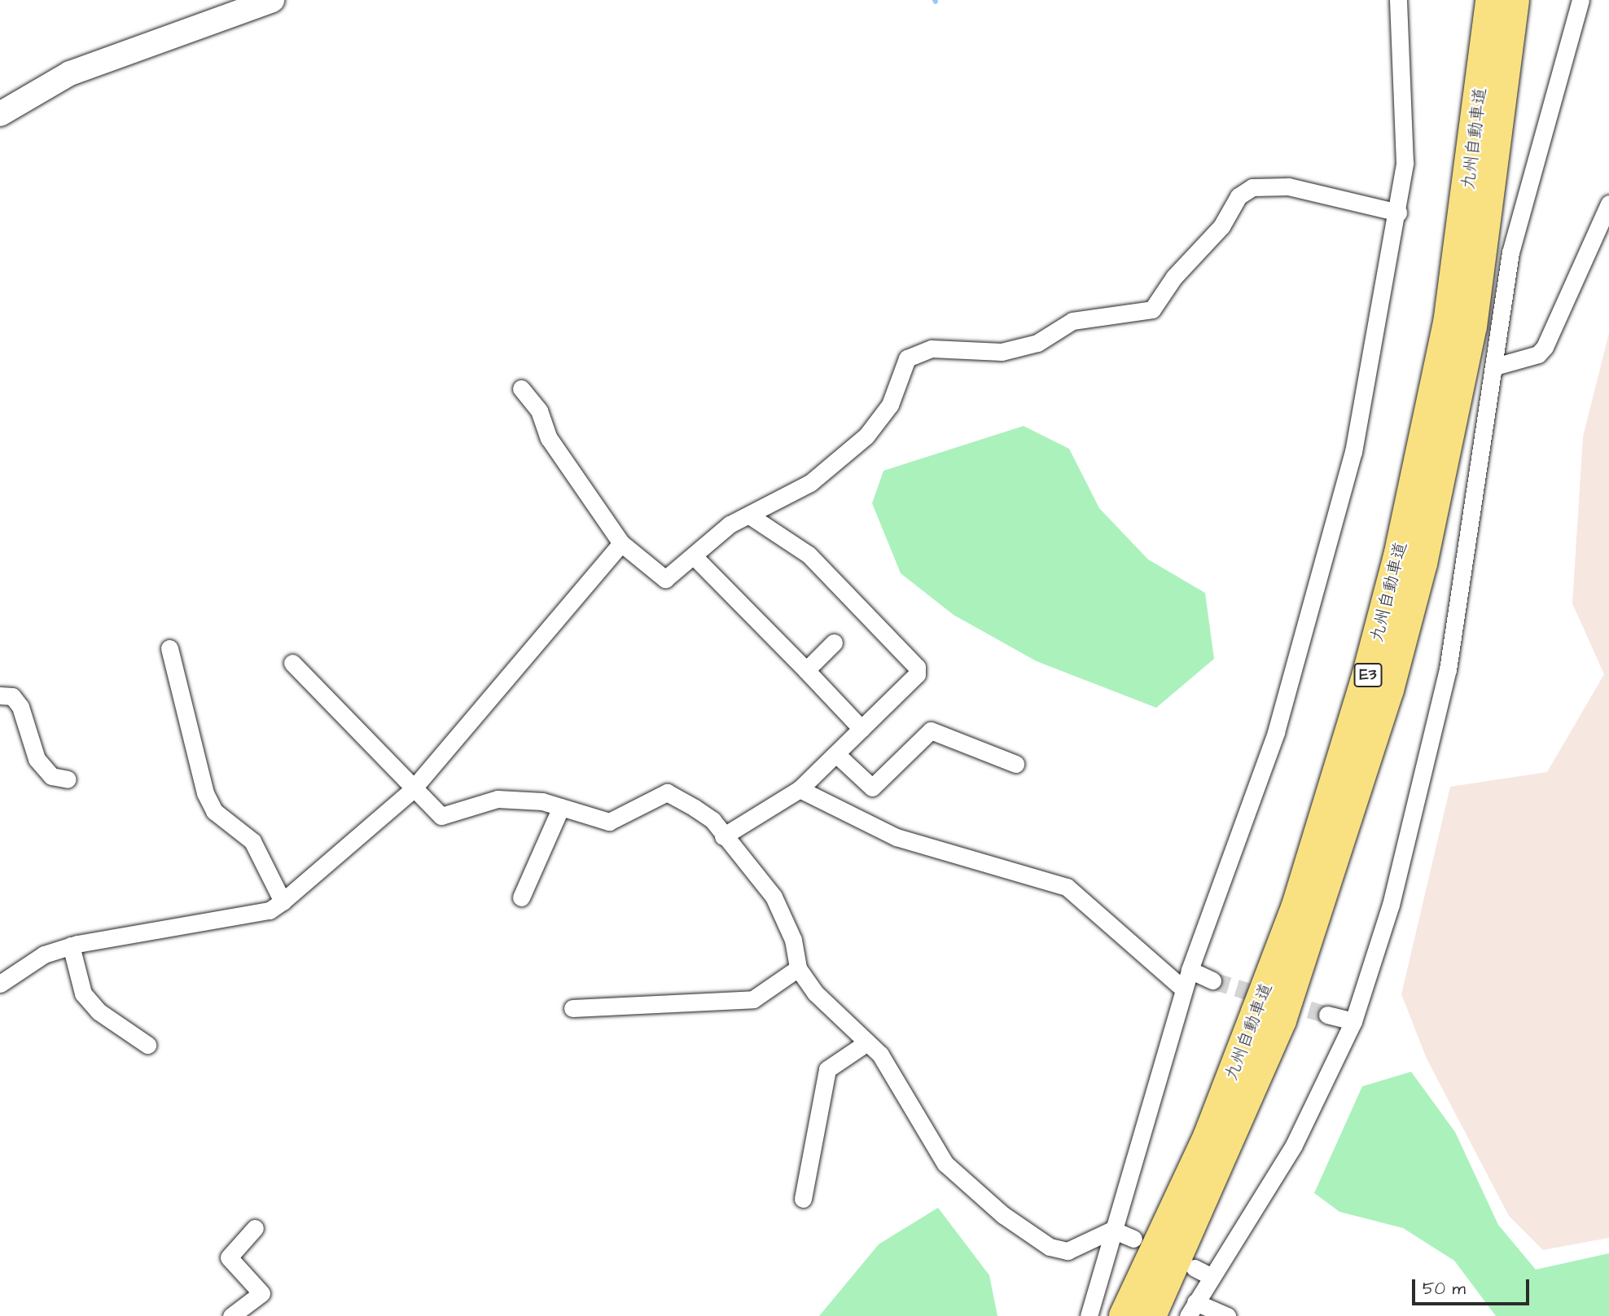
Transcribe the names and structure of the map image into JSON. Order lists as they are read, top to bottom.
{
  "streets": {
    "highway": ["九州自動車道", "E3"]
  },
  "scale_bar": "50 m"
}
